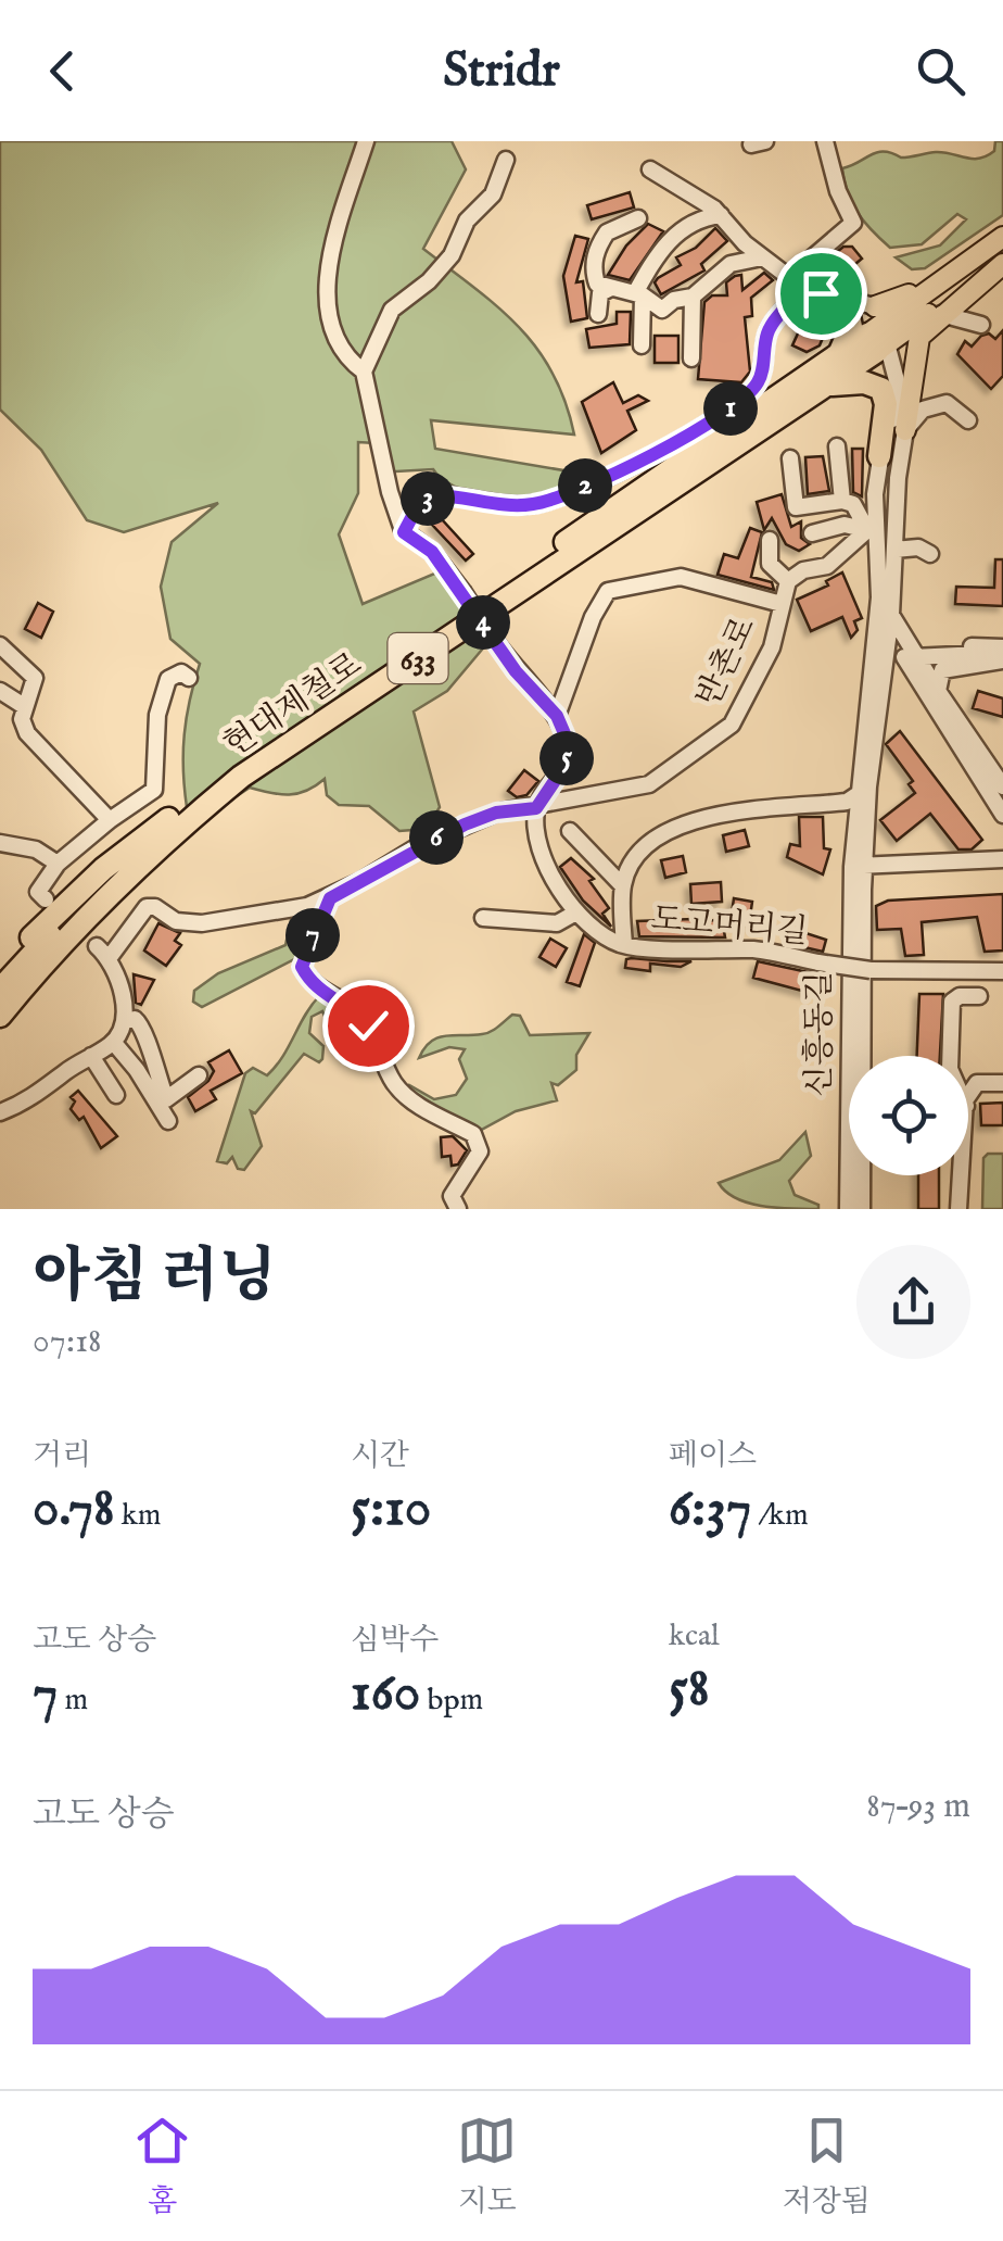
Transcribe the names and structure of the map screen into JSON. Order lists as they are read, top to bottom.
{
  "streets": {
    "highway": ["633", "현대제철로"],
    "street": ["반촌로", "도고머리길", "신흥동길"]
  },
  "crossings": [
    ["633", "현대제철로"]
  ],
  "page": {
    "header": "Stridr",
    "pins": [
      "1",
      "2",
      "3",
      "4",
      "5",
      "6",
      "7"
    ],
    "heading": ["아침 러닝", "07:18"],
    "stats": [
      ["거리", "0.78 km"],
      ["시간", "5:10"],
      ["페이스", "6:37 /km"],
      ["고도 상승", "7 m"],
      ["심박수", "160 bpm"],
      ["kcal", "58"]
    ],
    "chart": ["고도 상승", "87–93 m"],
    "tabs": ["홈", "지도", "저장됨"]
  }
}
